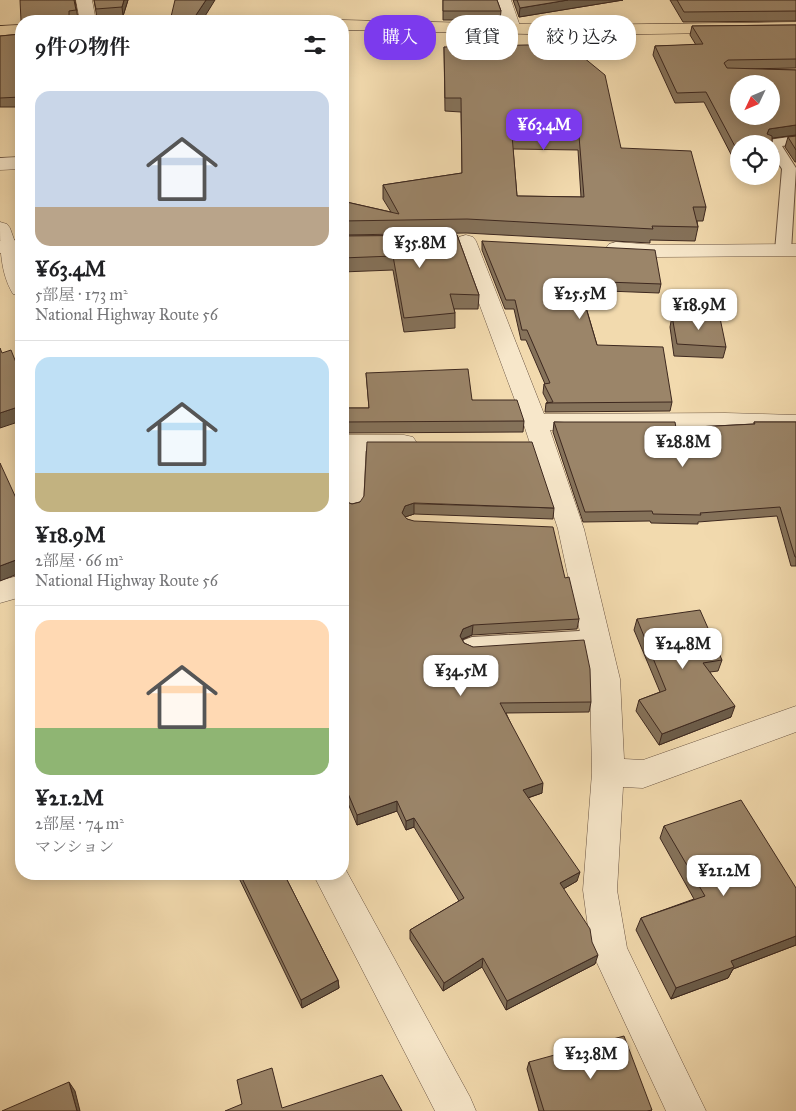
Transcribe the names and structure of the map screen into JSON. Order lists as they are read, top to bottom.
{
  "north": "bottom left",
  "page": {
    "chip": ["購入", "賃貸", "絞り込み"],
    "heading": "9件の物件",
    "list": [
      {
        "name": "¥63.4M",
        "note": "5部屋 · 173 m² · National Highway Route 56"
      },
      {
        "name": "¥18.9M",
        "note": "2部屋 · 66 m² · National Highway Route 56"
      },
      {
        "name": "¥21.2M",
        "note": "2部屋 · 74 m² · マンション"
      }
    ],
    "price": [
      "¥63.4M",
      "¥35.8M",
      "¥25.5M",
      "¥18.9M",
      "¥28.8M",
      "¥24.8M",
      "¥34.5M",
      "¥21.2M",
      "¥23.8M"
    ]
  }
}
